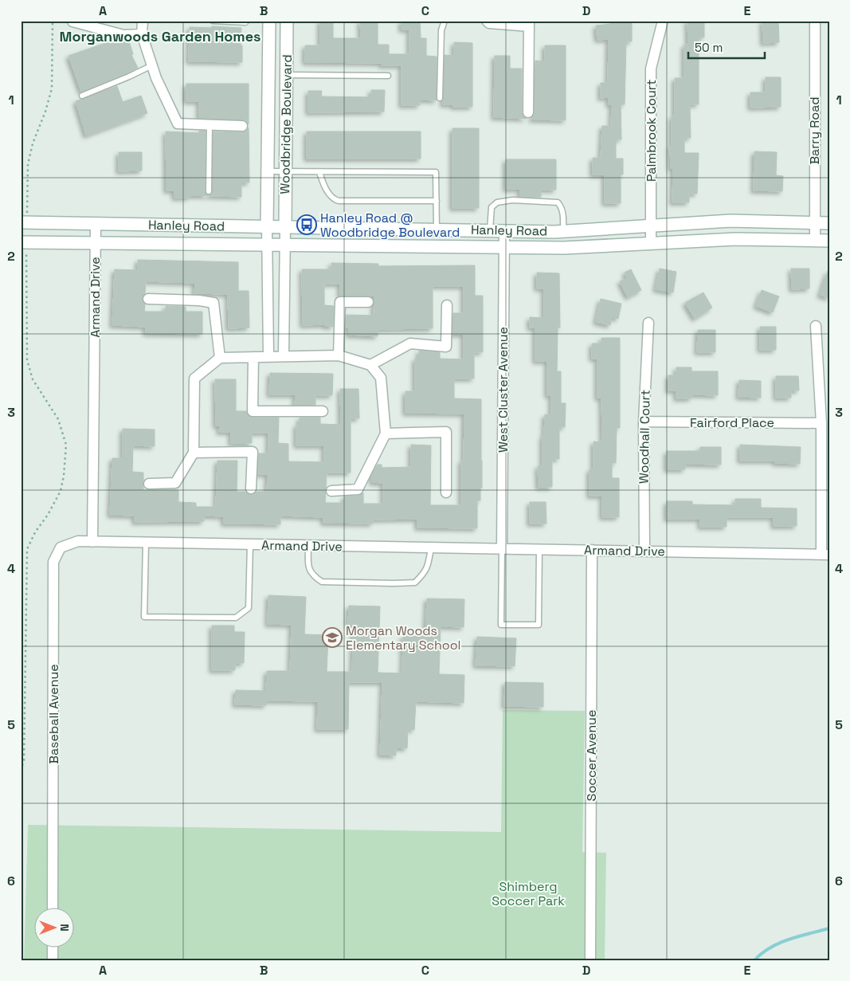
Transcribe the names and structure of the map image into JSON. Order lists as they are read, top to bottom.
{
  "streets": {
    "main road": ["Woodbridge Boulevard", "Hanley Road"],
    "street": [
      "Palmbrook Court",
      "Barry Road",
      "Armand Drive",
      "West Cluster Avenue",
      "Fairford Place",
      "Woodhall Court",
      "Baseball Avenue",
      "Soccer Avenue"
    ]
  },
  "crossings": [
    ["Woodbridge Boulevard", "Hanley Road"],
    ["Palmbrook Court", "Hanley Road"],
    ["Barry Road", "Hanley Road"],
    ["Hanley Road", "Armand Drive"],
    ["Hanley Road", "West Cluster Avenue"],
    ["Armand Drive", "West Cluster Avenue"],
    ["Armand Drive", "Woodhall Court"],
    ["Armand Drive", "Baseball Avenue"],
    ["Armand Drive", "Soccer Avenue"],
    ["Fairford Place", "Woodhall Court"]
  ],
  "districts": ["Morganwoods Garden Homes"],
  "parks": ["Shimberg Soccer Park"],
  "places": {
    "bus stop": ["Hanley Road @ Woodbridge Boulevard"],
    "school or university": ["Morgan Woods Elementary School"]
  },
  "scale_bar": "50 m",
  "north": "right",
  "grid": {
    "columns": [
      "A",
      "B",
      "C",
      "D",
      "E"
    ],
    "rows": [
      "1",
      "2",
      "3",
      "4",
      "5",
      "6"
    ]
  }
}
